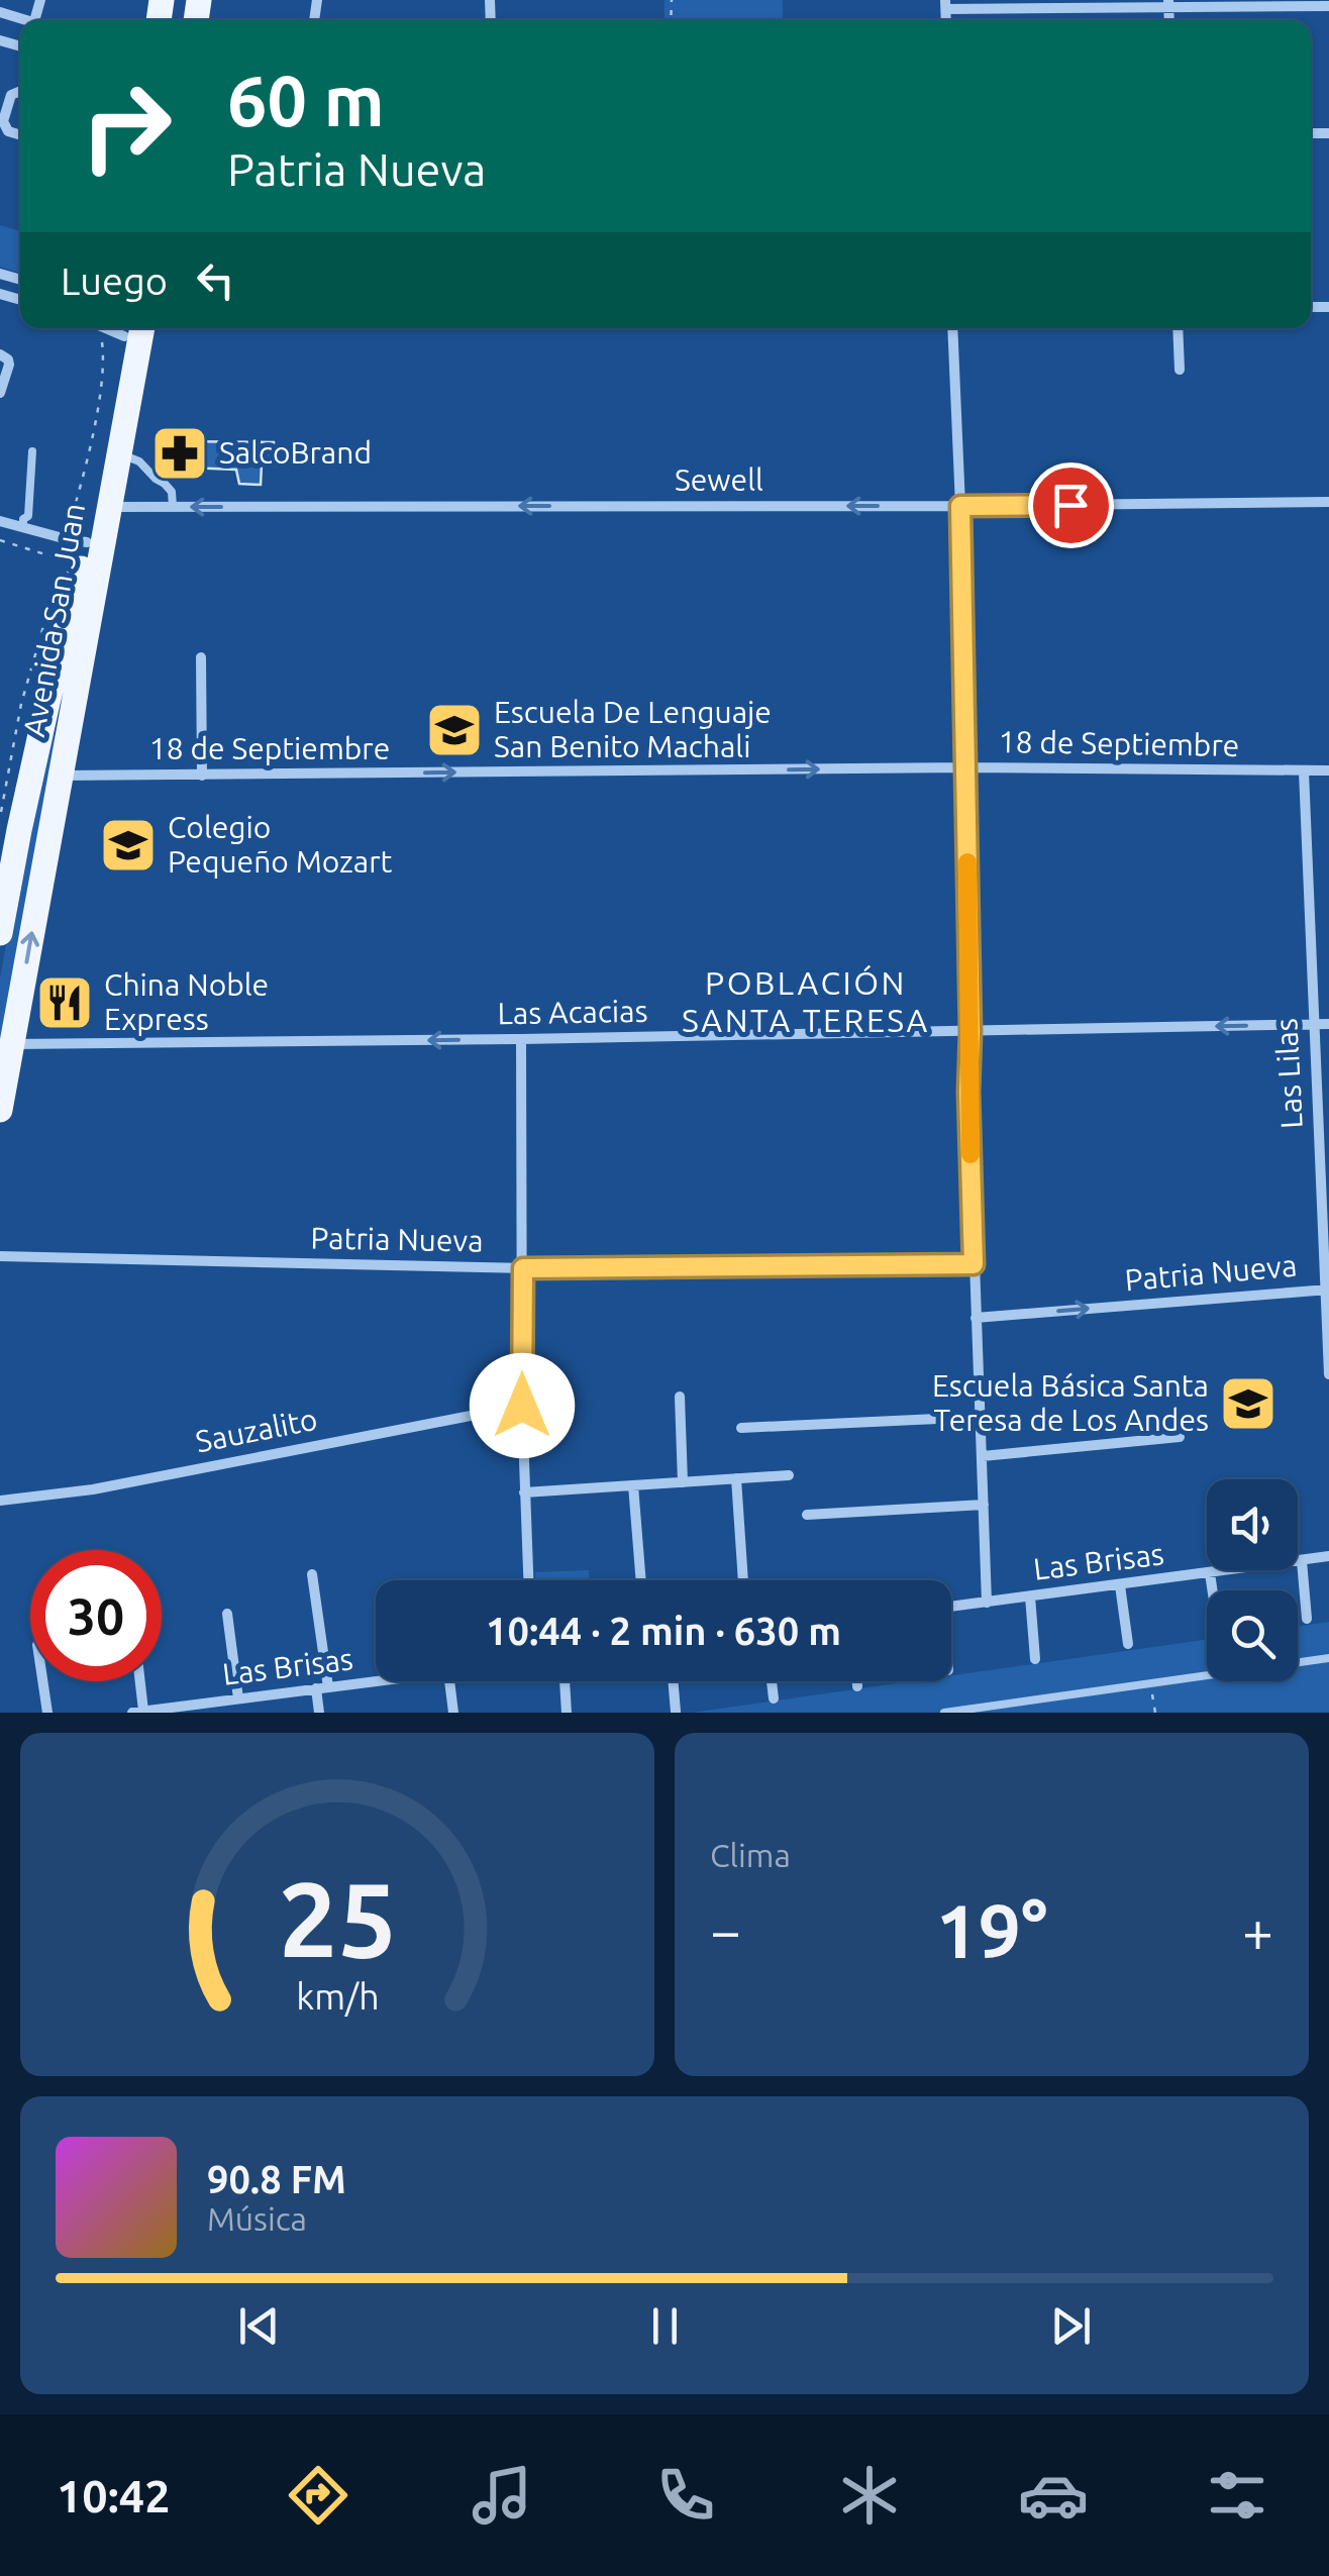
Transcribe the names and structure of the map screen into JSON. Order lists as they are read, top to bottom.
{
  "streets": {
    "main road": ["Avenida San Juan"],
    "street": [
      "Sewell",
      "18 de Septiembre",
      "Las Acacias",
      "Las Lilas",
      "Patria Nueva",
      "Sauzalito",
      "Las Brisas"
    ]
  },
  "crossings": [
    ["Sewell", "Avenida San Juan"],
    ["Avenida San Juan", "18 de Septiembre"],
    ["Avenida San Juan", "Las Acacias"],
    ["18 de Septiembre", "Las Lilas"],
    ["Las Acacias", "Las Lilas"],
    ["Las Lilas", "Patria Nueva"]
  ],
  "one_way": ["Sewell", "18 de Septiembre", "Las Acacias"],
  "districts": ["POBLACIÓN SANTA TERESA"],
  "places": {
    "pharmacy": ["SalcoBrand"],
    "school or university": ["Escuela De Lenguaje San Benito Machali", "Colegio Pequeño Mozart", "Escuela Básica Santa Teresa de Los Andes"],
    "restaurant": ["China Noble Express"]
  },
  "page": {
    "turn": ["60 m", "Patria Nueva"],
    "then": "Luego",
    "limit": "30",
    "trip": "10:44 · 2 min · 630 m",
    "tile": "Clima",
    "heat": ["−", "19°", "+"],
    "song": ["90.8 FM", "Música"],
    "tabs": "10:42",
    "gauge": ["25", "km/h"]
  }
}
